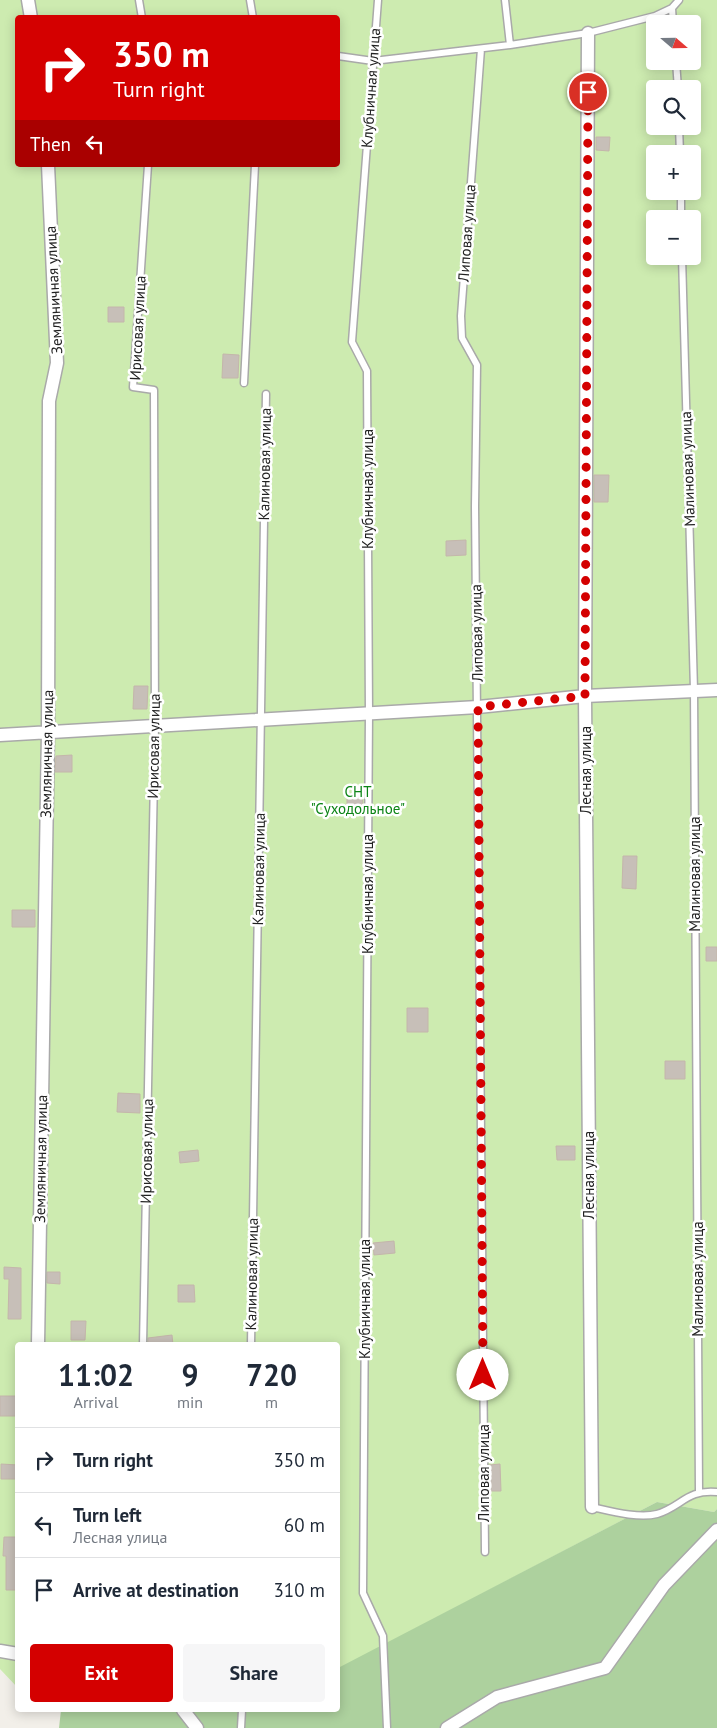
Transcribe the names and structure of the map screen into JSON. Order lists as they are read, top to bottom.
{
  "streets": {
    "street": ["Земляничная улица", "Лесная улица"],
    "lane": [
      "Клубничная улица",
      "Липовая улица",
      "Ирисовая улица",
      "Калиновая улица",
      "Малиновая улица"
    ]
  },
  "parks": ["СНТ \"Суходольное\""],
  "north": "right",
  "page": {
    "map_buttons": ["+", "−"],
    "turn": ["350 m", "Turn right"],
    "then": "Then",
    "eta": [
      "11:02",
      "Arrival",
      "9",
      "min",
      "720",
      "m"
    ],
    "list": [
      {
        "name": "Turn right",
        "value": "350 m"
      },
      {
        "name": "Turn left",
        "note": "Лесная улица",
        "value": "60 m"
      },
      {
        "name": "Arrive at destination",
        "value": "310 m"
      }
    ],
    "buttons": ["Exit", "Share"]
  }
}
